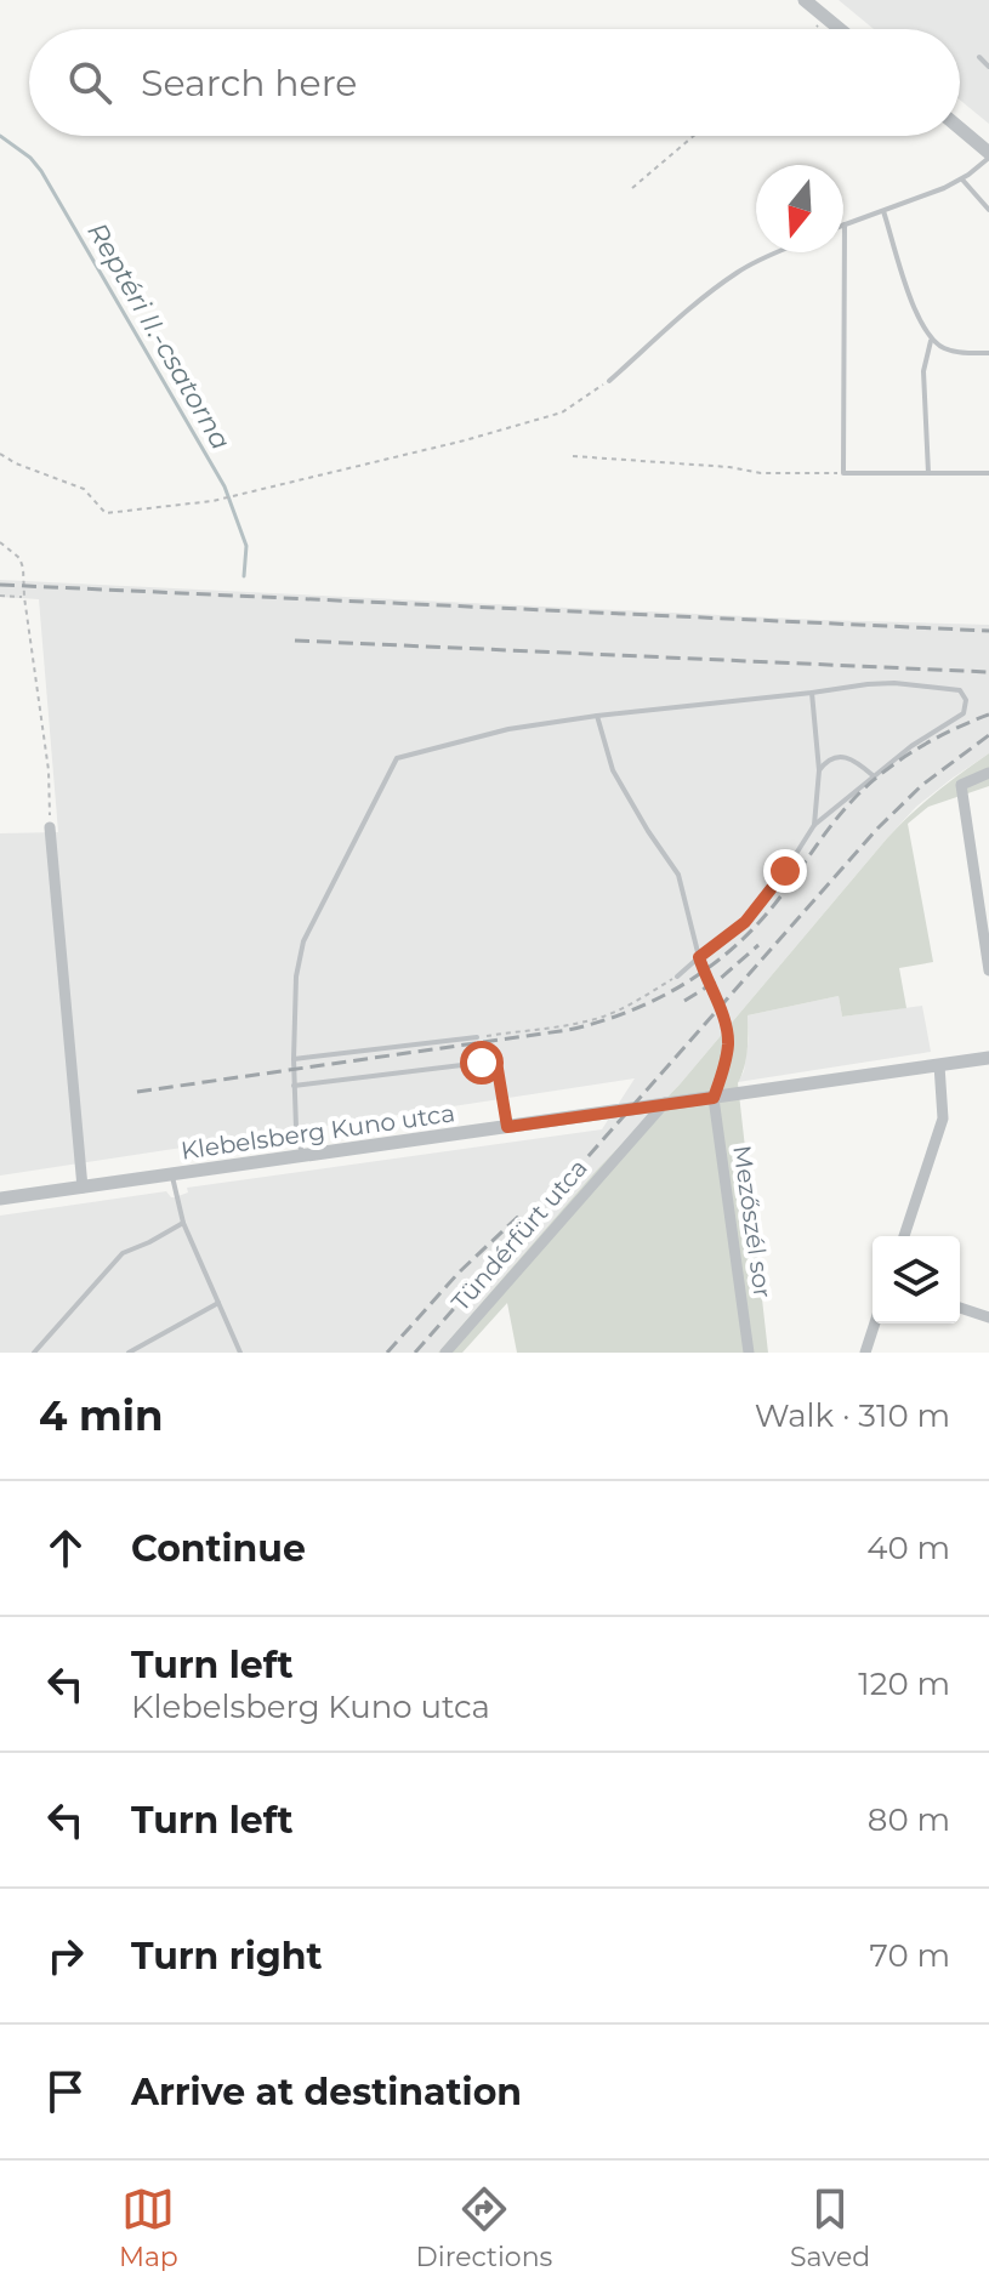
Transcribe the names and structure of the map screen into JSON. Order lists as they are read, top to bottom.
{
  "streets": {
    "street": ["Klebelsberg Kuno utca", "Mezőszél sor", "Tündérfürt utca"]
  },
  "crossings": [
    ["Klebelsberg Kuno utca", "Mezőszél sor"],
    ["Klebelsberg Kuno utca", "Tündérfürt utca"]
  ],
  "water": ["Reptéri II.-csatorna"],
  "north": "bottom",
  "page": {
    "search": "Search here",
    "heading": ["4 min", "Walk · 310 m"],
    "list": [
      ["Continue", "40 m"],
      ["Turn left", "Klebelsberg Kuno utca", "120 m"],
      ["Turn left", "80 m"],
      ["Turn right", "70 m"],
      "Arrive at destination"
    ],
    "nav": ["Map", "Directions", "Saved"]
  }
}
